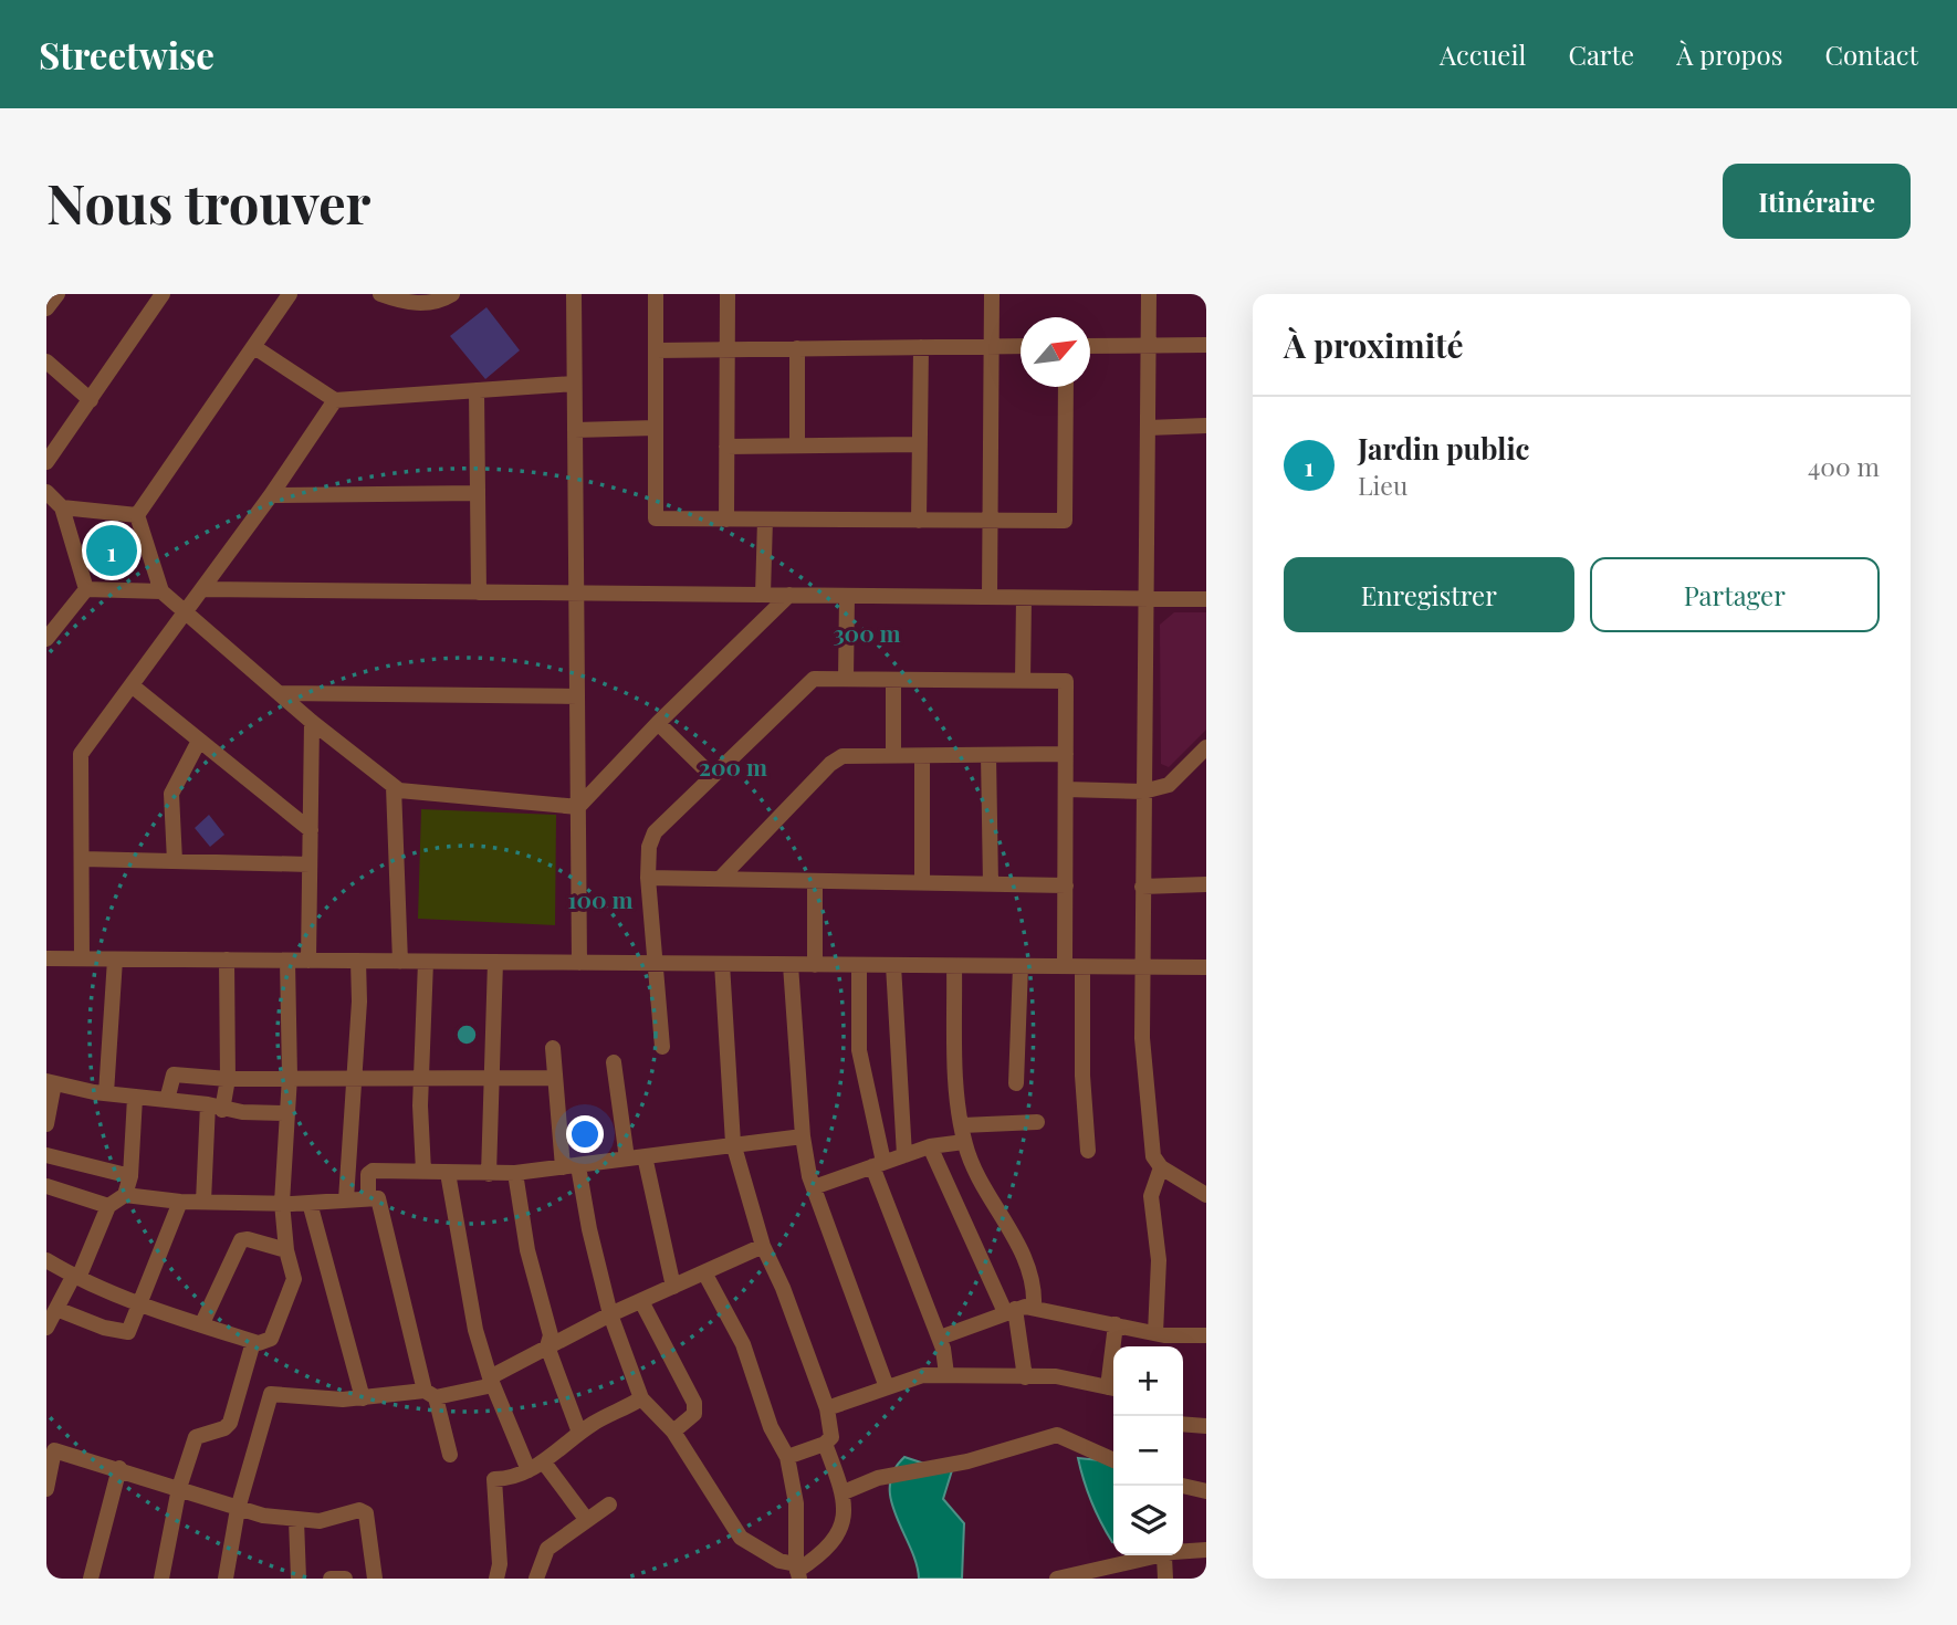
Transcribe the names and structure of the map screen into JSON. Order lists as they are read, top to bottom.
{
  "north": "top right",
  "page": {
    "header": "Streetwise",
    "nav": [
      "Accueil",
      "Carte",
      "À propos",
      "Contact"
    ],
    "buttons": [
      "Itinéraire",
      ["Enregistrer", "Partager"]
    ],
    "title": "Nous trouver",
    "heading": "À proximité",
    "list": [
      {
        "mark": "1",
        "name": "Jardin public",
        "note": "Lieu",
        "value": "400 m"
      }
    ],
    "pins": "1",
    "map_buttons": ["+", "−"]
  },
  "rings": ["300 m", "200 m", "100 m"]
}
